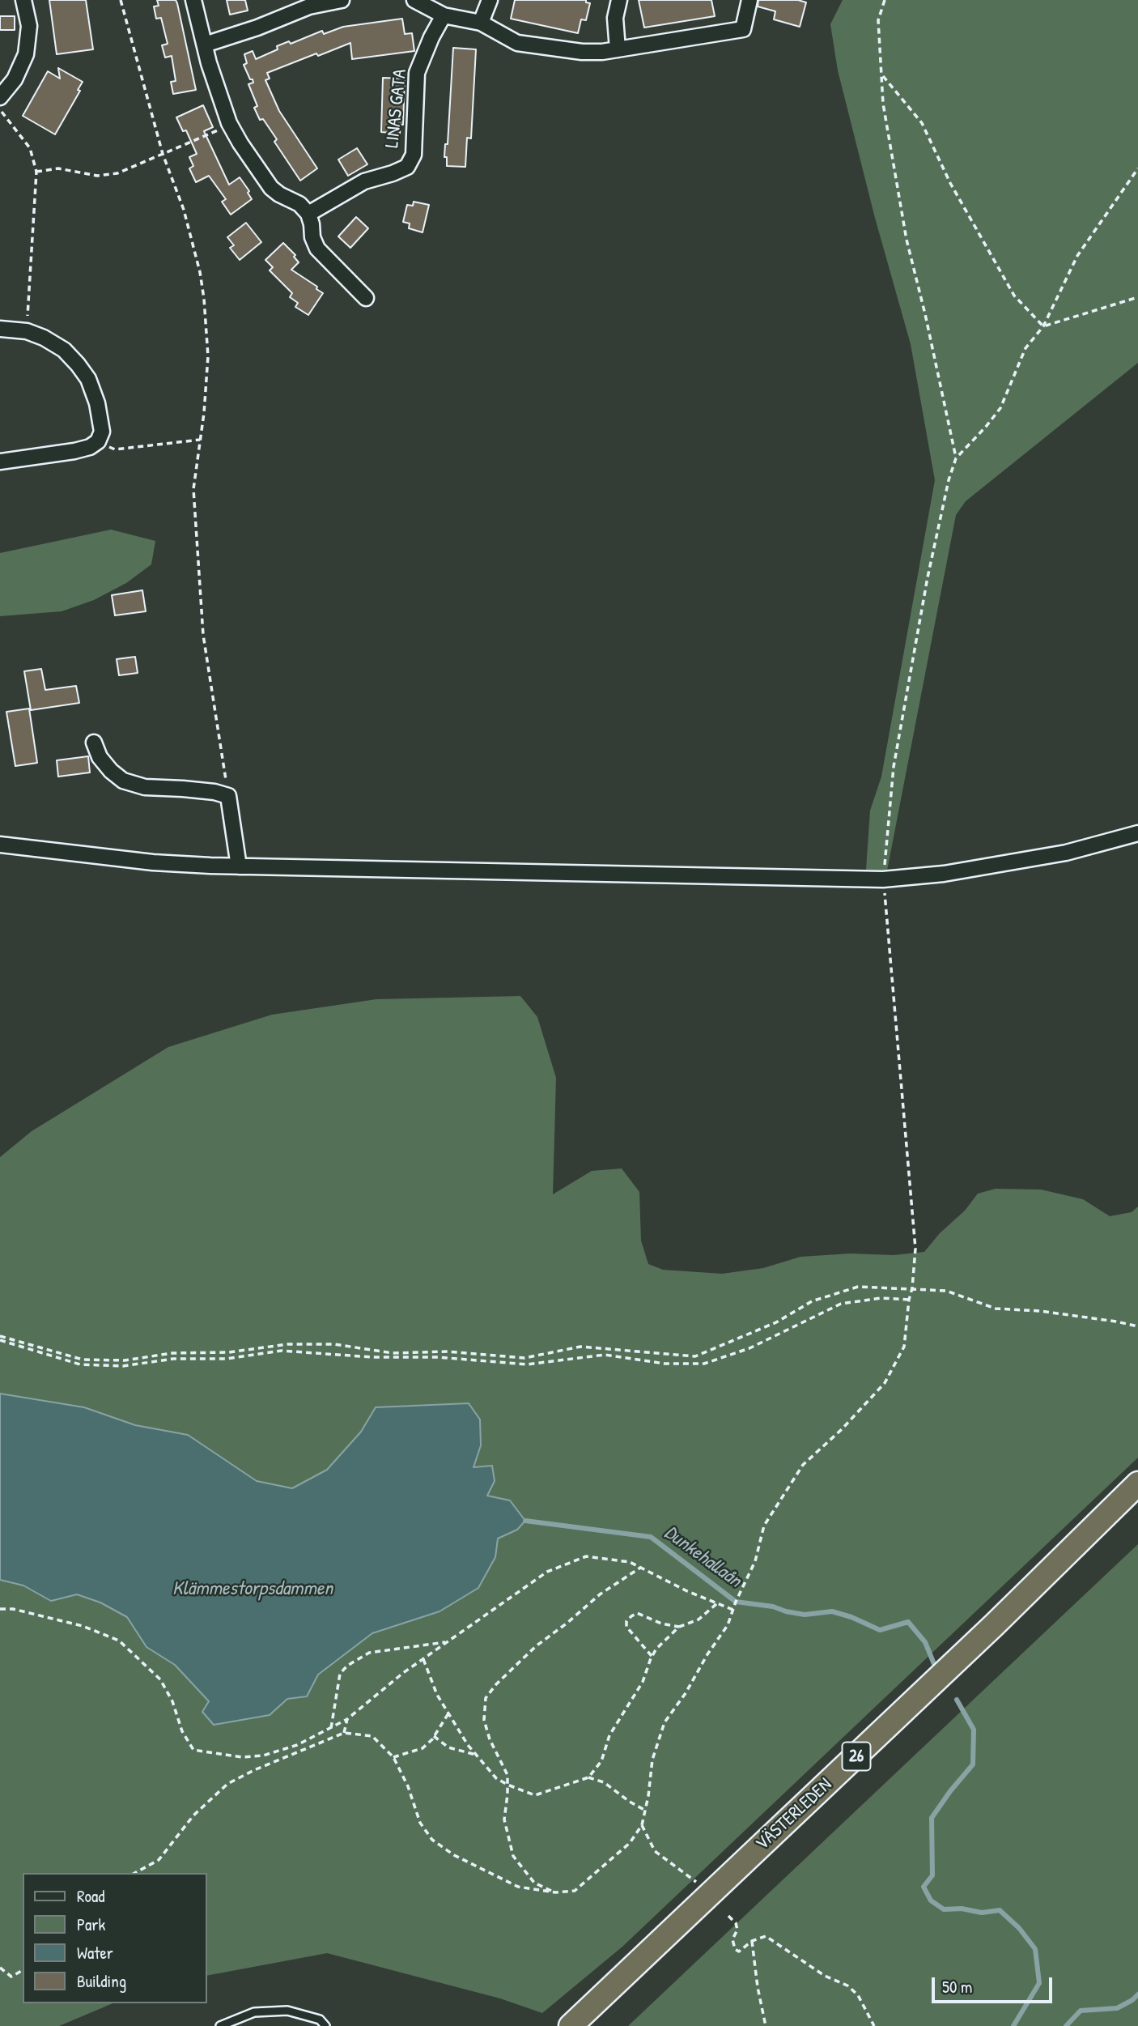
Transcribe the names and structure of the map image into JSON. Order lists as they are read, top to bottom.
{
  "streets": {
    "highway": ["26", "VÄSTERLEDEN"],
    "street": ["LINAS GATA"]
  },
  "water": ["Dunkehallaån", "Klämmestorpsdammen"],
  "legend": [
    "Road",
    "Park",
    "Water",
    "Building"
  ],
  "scale_bar": "50 m"
}
